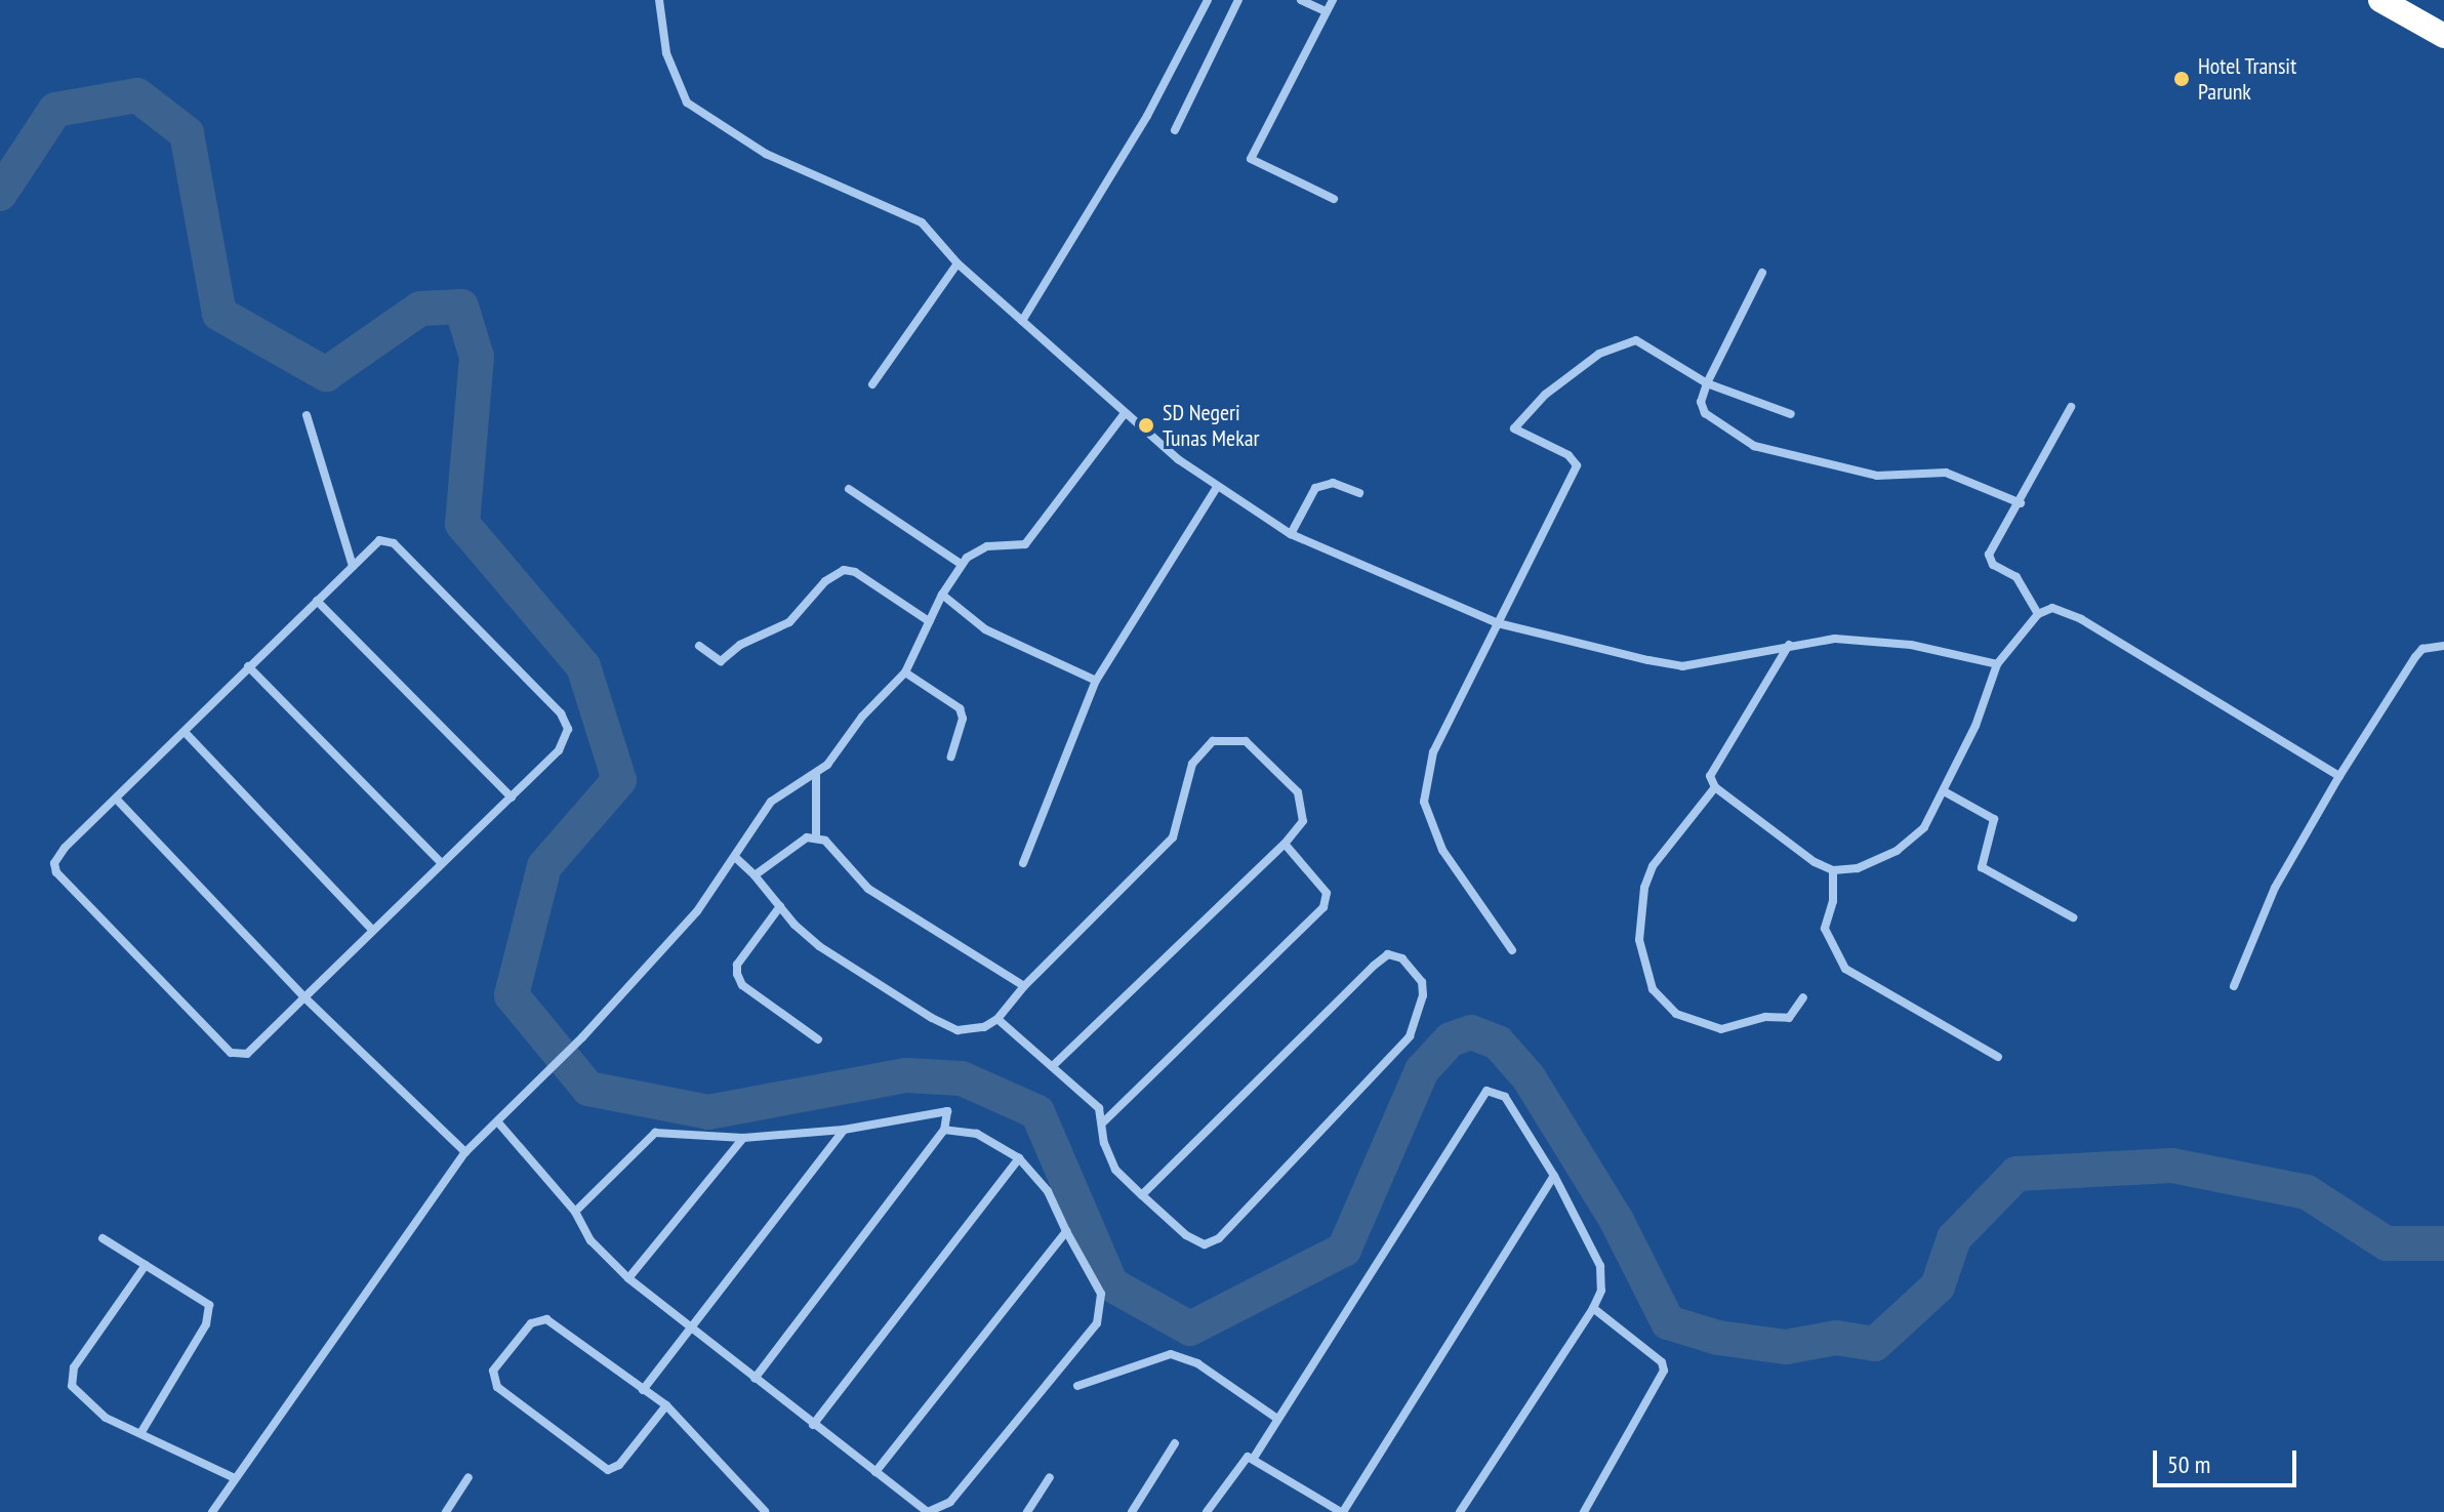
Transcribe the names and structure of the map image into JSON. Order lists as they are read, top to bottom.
{
  "places": ["Hotel Transit Parunk", "SD Negeri Tunas Mekar"],
  "scale_bar": "50 m"
}
